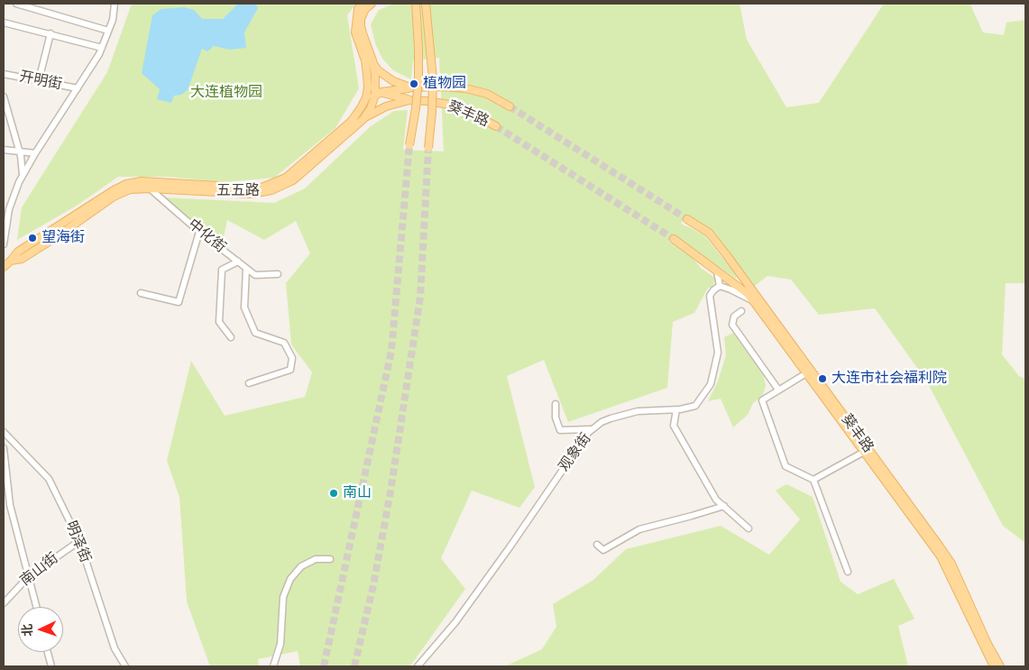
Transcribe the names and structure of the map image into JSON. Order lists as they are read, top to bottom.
{
  "streets": {
    "main road": ["葵丰路", "五五路"],
    "street": [
      "开明街",
      "中化街",
      "观象街",
      "明泽街",
      "南山街"
    ]
  },
  "crossings": [
    ["葵丰路", "五五路"],
    ["五五路", "中化街"],
    ["明泽街", "南山街"]
  ],
  "parks": ["大连植物园"],
  "places": [
    "植物园",
    "望海街",
    "大连市社会福利院",
    "南山"
  ],
  "north": "left"
}
